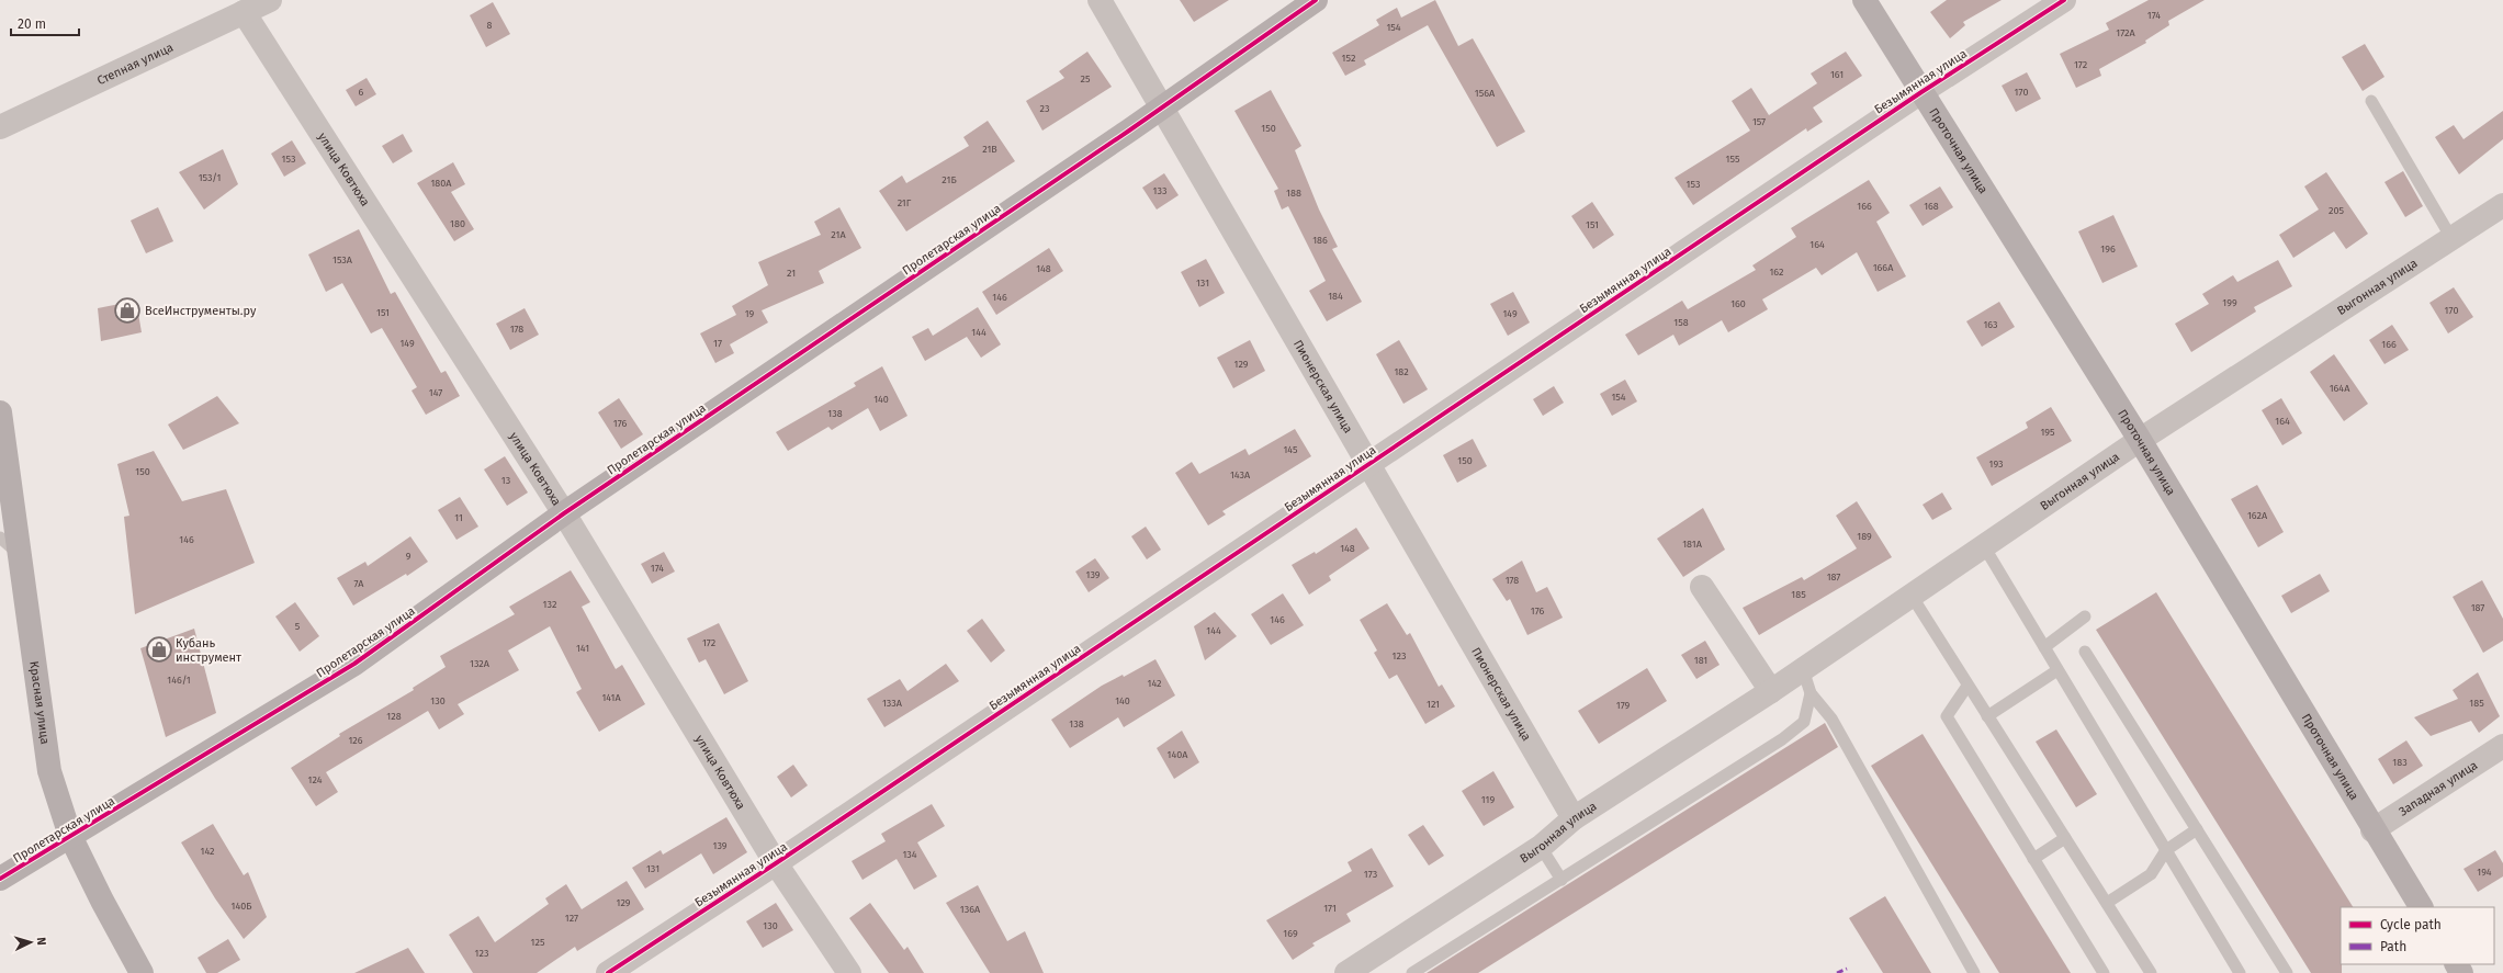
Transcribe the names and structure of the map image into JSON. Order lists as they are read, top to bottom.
{
  "streets": {
    "street": [
      "Степная улица",
      "Безымянная улица",
      "Проточная улица",
      "улица Ковтюха",
      "Пролетарская улица",
      "Выгонная улица",
      "Пионерская улица",
      "Красная улица",
      "Западная улица"
    ]
  },
  "crossings": [
    ["Степная улица", "улица Ковтюха"],
    ["Безымянная улица", "Проточная улица"],
    ["Безымянная улица", "улица Ковтюха"],
    ["Безымянная улица", "Пионерская улица"],
    ["Проточная улица", "Выгонная улица"],
    ["Проточная улица", "Западная улица"],
    ["улица Ковтюха", "Пролетарская улица"],
    ["Пролетарская улица", "Пионерская улица"],
    ["Пролетарская улица", "Красная улица"],
    ["Выгонная улица", "Пионерская улица"]
  ],
  "places": {
    "shop": ["ВсеИнструменты.ру", "Кубань инструмент"]
  },
  "house_numbers": [
    "174",
    "8",
    "154",
    "172А",
    "152",
    "172",
    "161",
    "25",
    "6",
    "170",
    "156А",
    "23",
    "157",
    "150",
    "21В",
    "153",
    "155",
    "153/1",
    "21Б",
    "180А",
    "153",
    "133",
    "188",
    "21Г",
    "166",
    "168",
    "205",
    "180",
    "151",
    "21А",
    "186",
    "164",
    "196",
    "153А",
    "166А",
    "148",
    "162",
    "21",
    "131",
    "184",
    "146",
    "199",
    "160",
    "170",
    "151",
    "19",
    "149",
    "158",
    "163",
    "178",
    "144",
    "149",
    "17",
    "166",
    "129",
    "182",
    "164А",
    "147",
    "154",
    "140",
    "138",
    "164",
    "176",
    "195",
    "145",
    "150",
    "193",
    "150",
    "143А",
    "13",
    "162А",
    "11",
    "189",
    "146",
    "181А",
    "148",
    "9",
    "174",
    "139",
    "187",
    "178",
    "7А",
    "185",
    "132",
    "187",
    "176",
    "146",
    "5",
    "144",
    "172",
    "141",
    "123",
    "181",
    "132А",
    "146/1",
    "142",
    "141А",
    "130",
    "140",
    "133А",
    "185",
    "121",
    "179",
    "128",
    "138",
    "126",
    "140А",
    "183",
    "124",
    "119",
    "139",
    "142",
    "134",
    "131",
    "194",
    "173",
    "129",
    "140Б",
    "171",
    "136А",
    "127",
    "130",
    "169",
    "125",
    "123"
  ],
  "legend": ["Cycle path", "Path"],
  "scale_bar": "20 m",
  "north": "right"
}
